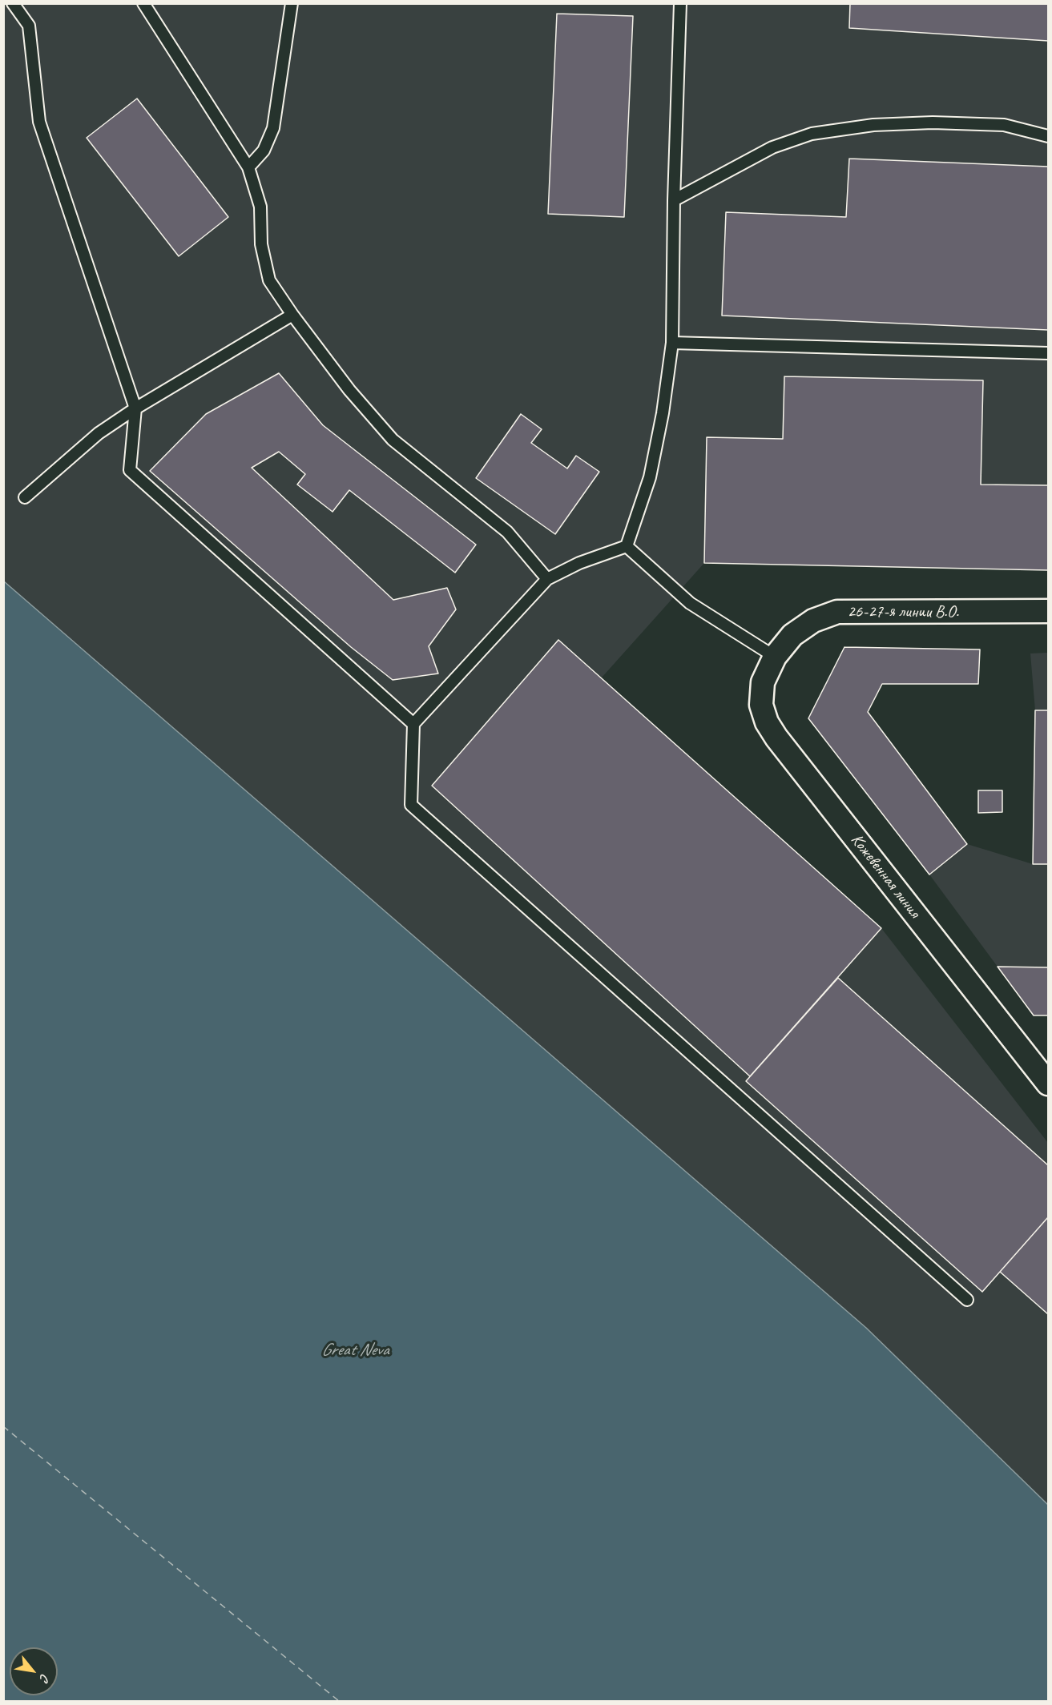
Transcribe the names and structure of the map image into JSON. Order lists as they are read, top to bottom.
{
  "streets": {
    "street": ["26-27-я линии В.О.", "Кожевенная линия"]
  },
  "crossings": [
    ["26-27-я линии В.О.", "Кожевенная линия"]
  ],
  "water": ["Great Neva"],
  "north": "bottom right"
}
